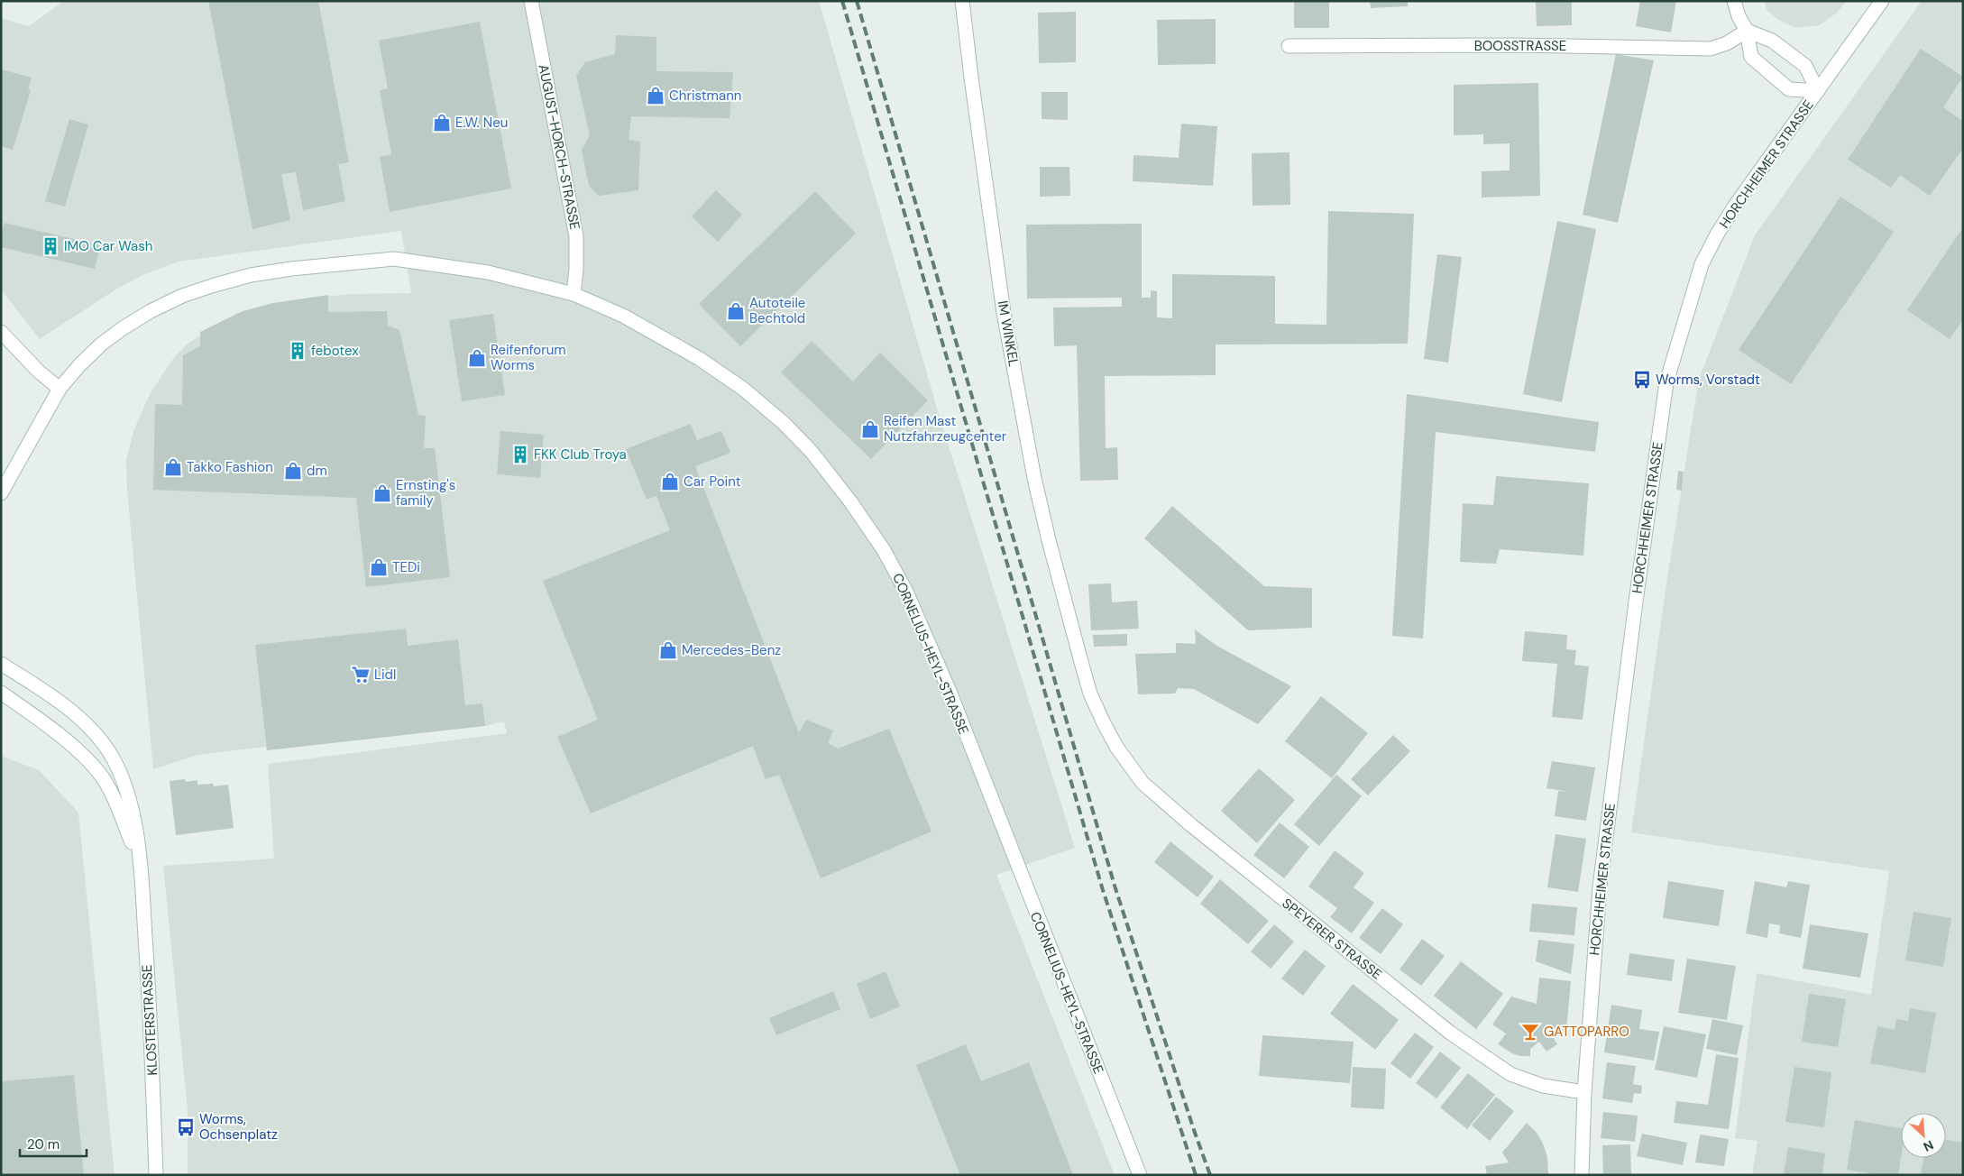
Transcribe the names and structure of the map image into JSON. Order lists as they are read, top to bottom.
{
  "streets": {
    "street": [
      "BOOSSTRASSE",
      "AUGUST-HORCH-STRASSE",
      "HORCHHEIMER STRASSE",
      "IM WINKEL",
      "CORNELIUS-HEYL-STRASSE",
      "SPEYERER STRASSE",
      "KLOSTERSTRASSE"
    ]
  },
  "crossings": [
    ["AUGUST-HORCH-STRASSE", "CORNELIUS-HEYL-STRASSE"],
    ["HORCHHEIMER STRASSE", "SPEYERER STRASSE"],
    ["IM WINKEL", "SPEYERER STRASSE"]
  ],
  "places": {
    "shop": [
      "Christmann",
      "E.W. Neu",
      "Autoteile Bechtold",
      "Reifenforum Worms",
      "Reifen Mast Nutzfahrzeugcenter",
      "Takko Fashion",
      "dm",
      "Car Point",
      "Ernsting's family",
      "TEDi",
      "Mercedes-Benz"
    ],
    "building": ["IMO Car Wash", "febotex", "FKK Club Troya"],
    "bus stop": ["Worms, Vorstadt", "Worms, Ochsenplatz"],
    "supermarket": ["Lidl"],
    "bar": ["GATTOPARRO"]
  },
  "scale_bar": "20 m",
  "north": "bottom right"
}
